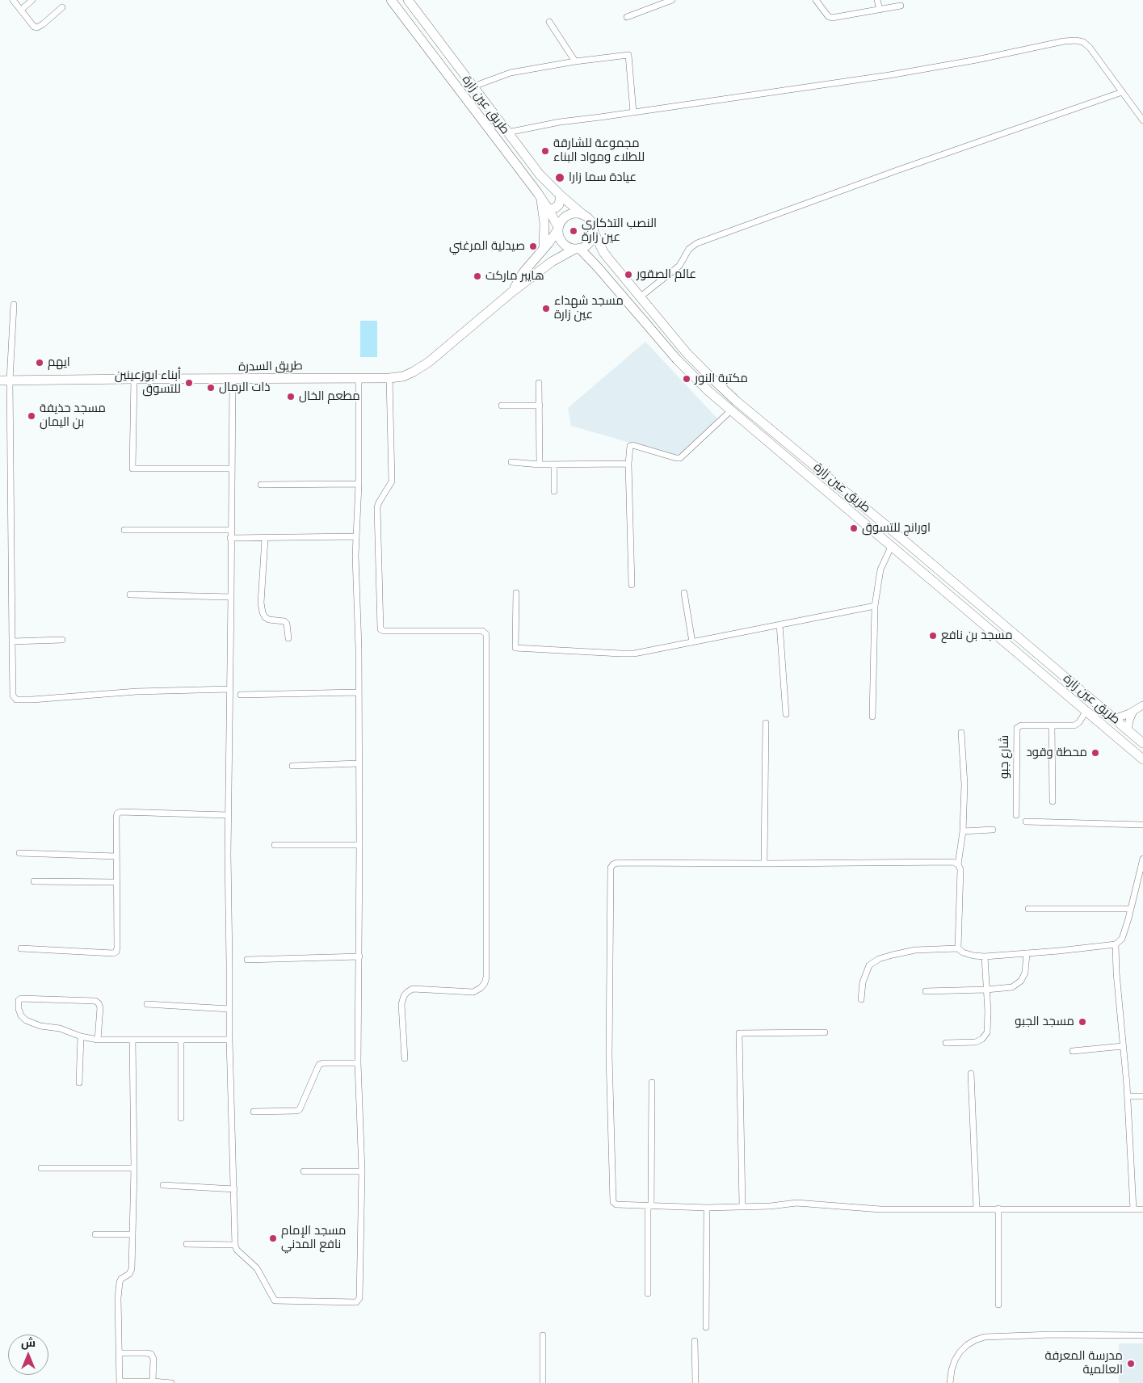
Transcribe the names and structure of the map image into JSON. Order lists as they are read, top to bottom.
{
  "streets": {
    "main road": ["طريق عين زارة", "طريق السدرة"],
    "street": ["شارع جبو"]
  },
  "crossings": [
    ["طريق عين زارة", "طريق السدرة"],
    ["طريق عين زارة", "شارع جبو"]
  ],
  "places": [
    "مجموعة للشارقة للطلاء ومواد البناء",
    "عيادة سما زارا",
    "النصب التذكاري عين زارة",
    "صيدلية المرغني",
    "عالم الصقور",
    "هايبر ماركت",
    "مسجد شهداء عين زارة",
    "ايهم",
    "مكتبة النور",
    "أبناء ابوزعينين للتسوق",
    "ذات الرمال",
    "مطعم الخال",
    "مسجد حذيفة بن اليمان",
    "اورانج للتسوق",
    "مسجد بن نافع",
    "محطة وقود",
    "مسجد الجبو",
    "مسجد الإمام نافع المدني",
    "مدرسة المعرفة العالمية"
  ],
  "north": "top"
}
